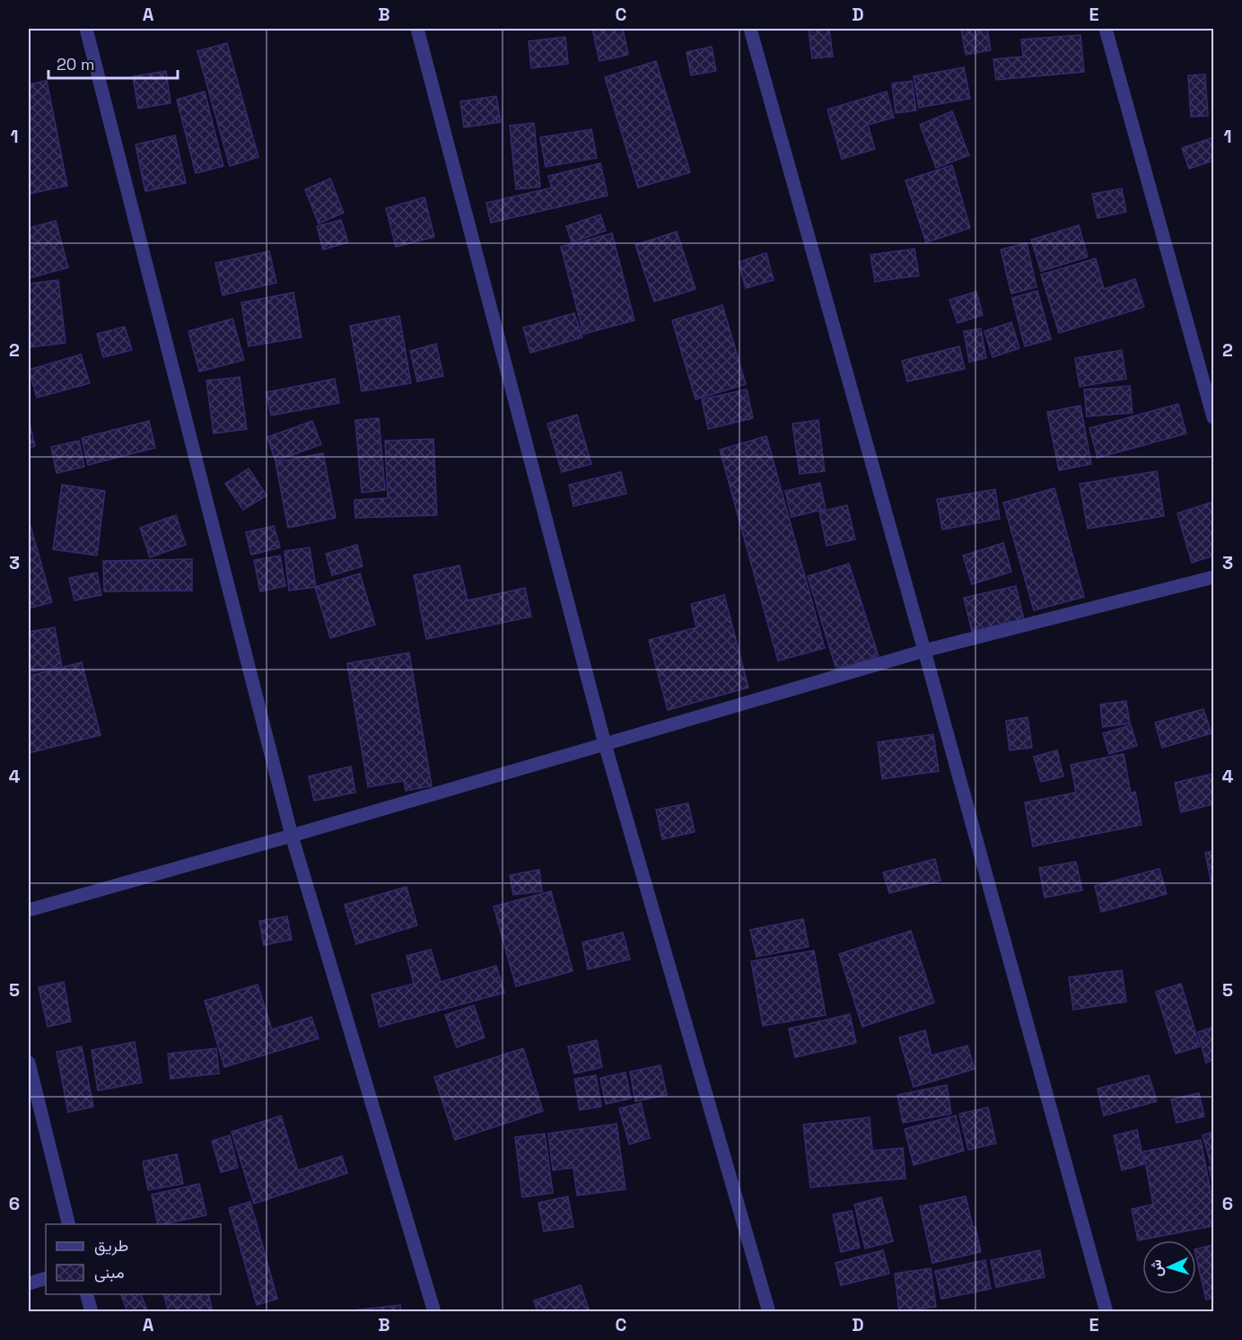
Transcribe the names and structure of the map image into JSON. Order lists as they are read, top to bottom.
{
  "legend": ["طريق", "مبنى"],
  "scale_bar": "20 m",
  "north": "left",
  "grid": {
    "columns": [
      "A",
      "B",
      "C",
      "D",
      "E"
    ],
    "rows": [
      "1",
      "2",
      "3",
      "4",
      "5",
      "6"
    ]
  }
}
